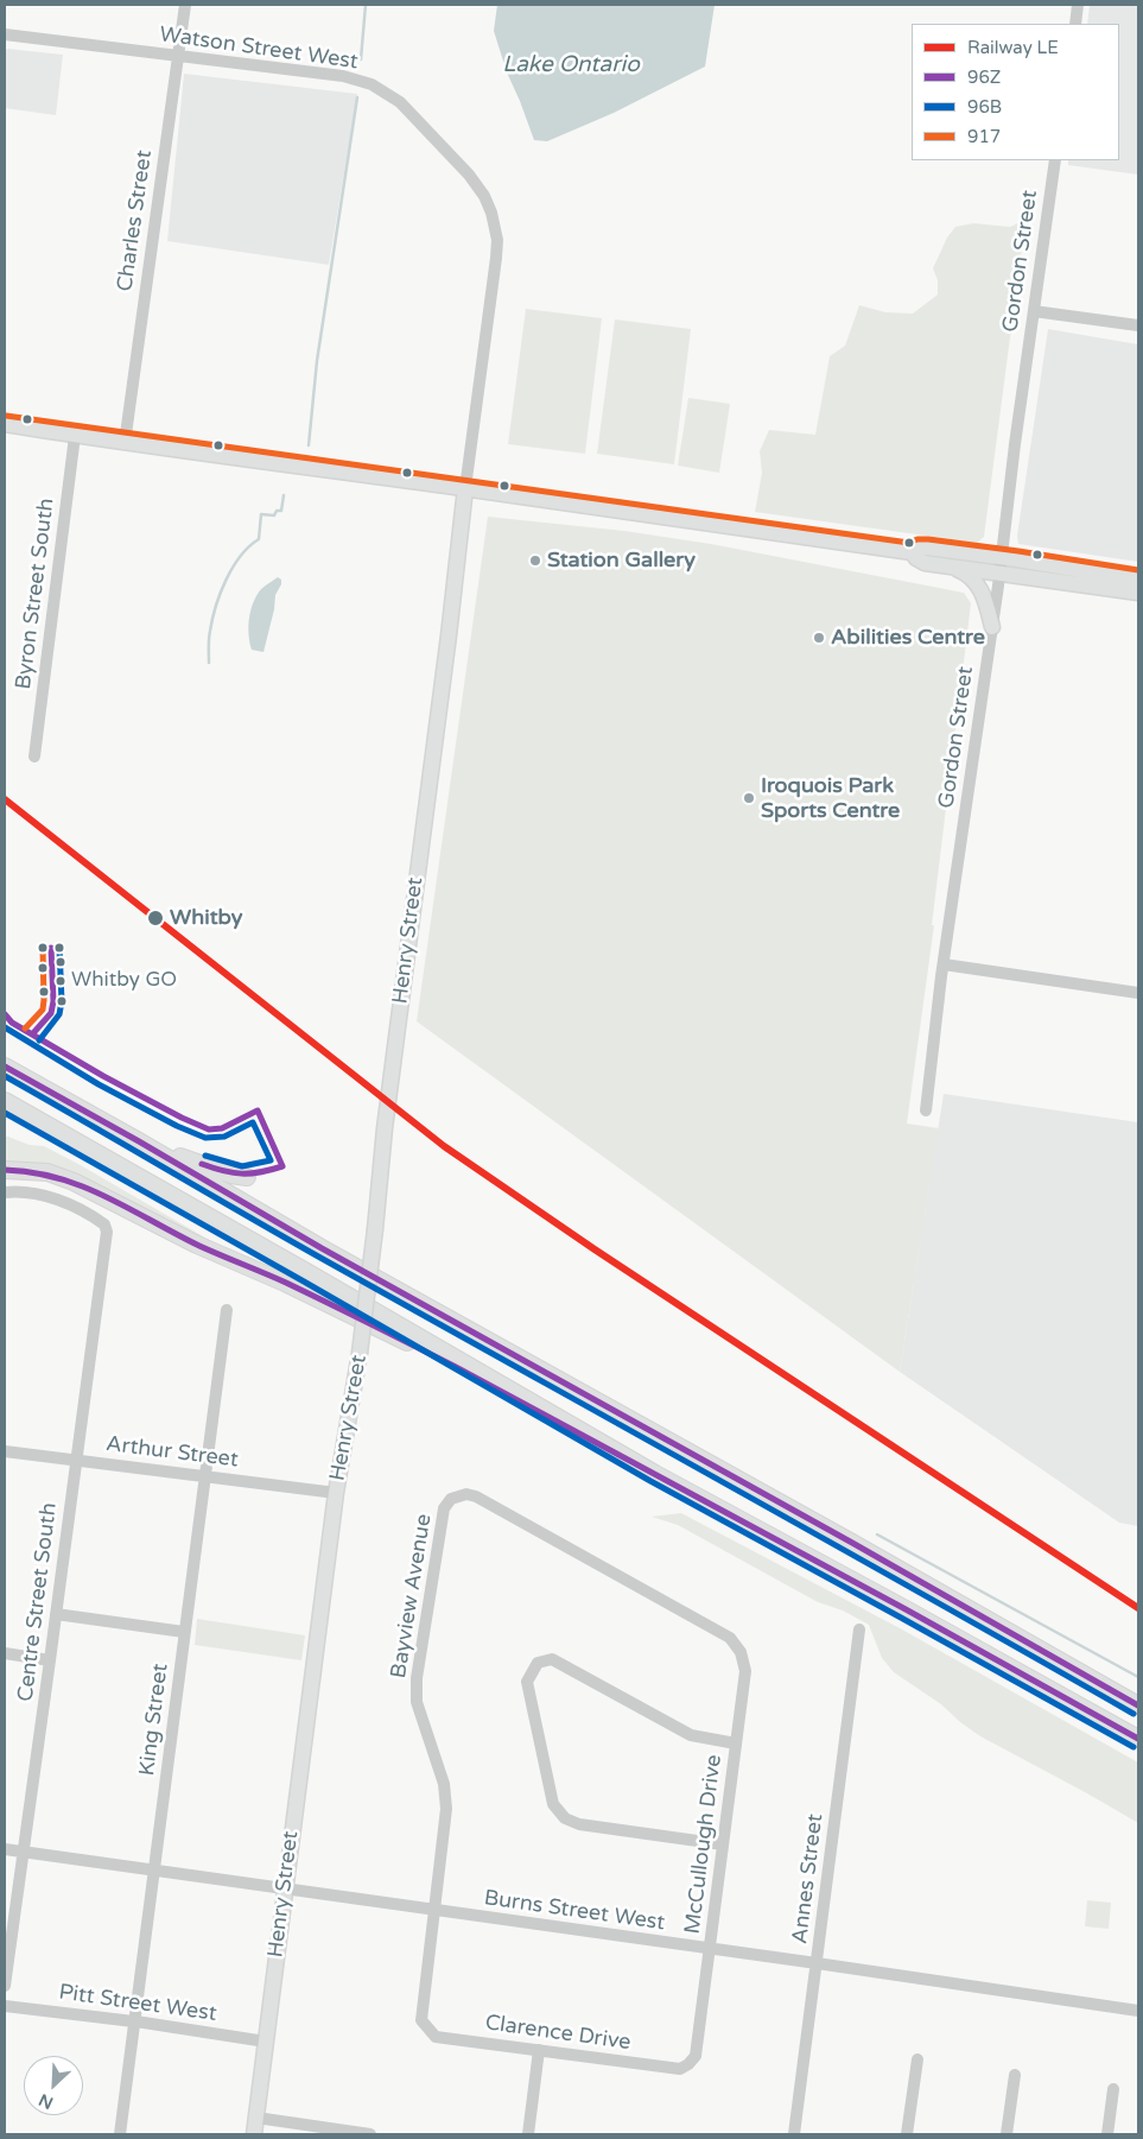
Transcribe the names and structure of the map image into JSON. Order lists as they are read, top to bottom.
{
  "streets": {
    "main road": ["Henry Street"],
    "street": [
      "Watson Street West",
      "Charles Street",
      "Gordon Street",
      "Byron Street South",
      "Arthur Street",
      "Bayview Avenue",
      "Centre Street South",
      "King Street",
      "McCullough Drive",
      "Annes Street",
      "Burns Street West",
      "Pitt Street West",
      "Clarence Drive"
    ]
  },
  "crossings": [
    ["Watson Street West", "Charles Street"],
    ["Watson Street West", "Henry Street"],
    ["Henry Street", "Arthur Street"],
    ["Henry Street", "Burns Street West"],
    ["Henry Street", "Pitt Street West"],
    ["Arthur Street", "Centre Street South"],
    ["Arthur Street", "King Street"],
    ["Bayview Avenue", "McCullough Drive"],
    ["Bayview Avenue", "Burns Street West"],
    ["Bayview Avenue", "Clarence Drive"],
    ["Centre Street South", "Burns Street West"],
    ["King Street", "Burns Street West"],
    ["King Street", "Pitt Street West"],
    ["McCullough Drive", "Burns Street West"],
    ["McCullough Drive", "Clarence Drive"],
    ["Annes Street", "Burns Street West"],
    ["Burns Street West", "Clarence Drive"]
  ],
  "water": ["Lake Ontario"],
  "places": [
    "Station Gallery",
    "Abilities Centre",
    "Iroquois Park Sports Centre",
    "Whitby",
    "Whitby GO"
  ],
  "lines": [
    "transit line 917",
    "rail line LE",
    "transit line 96Z",
    "transit line 96B"
  ],
  "legend": [
    "Railway LE",
    "96Z",
    "96B",
    "917"
  ],
  "north": "bottom left"
}
